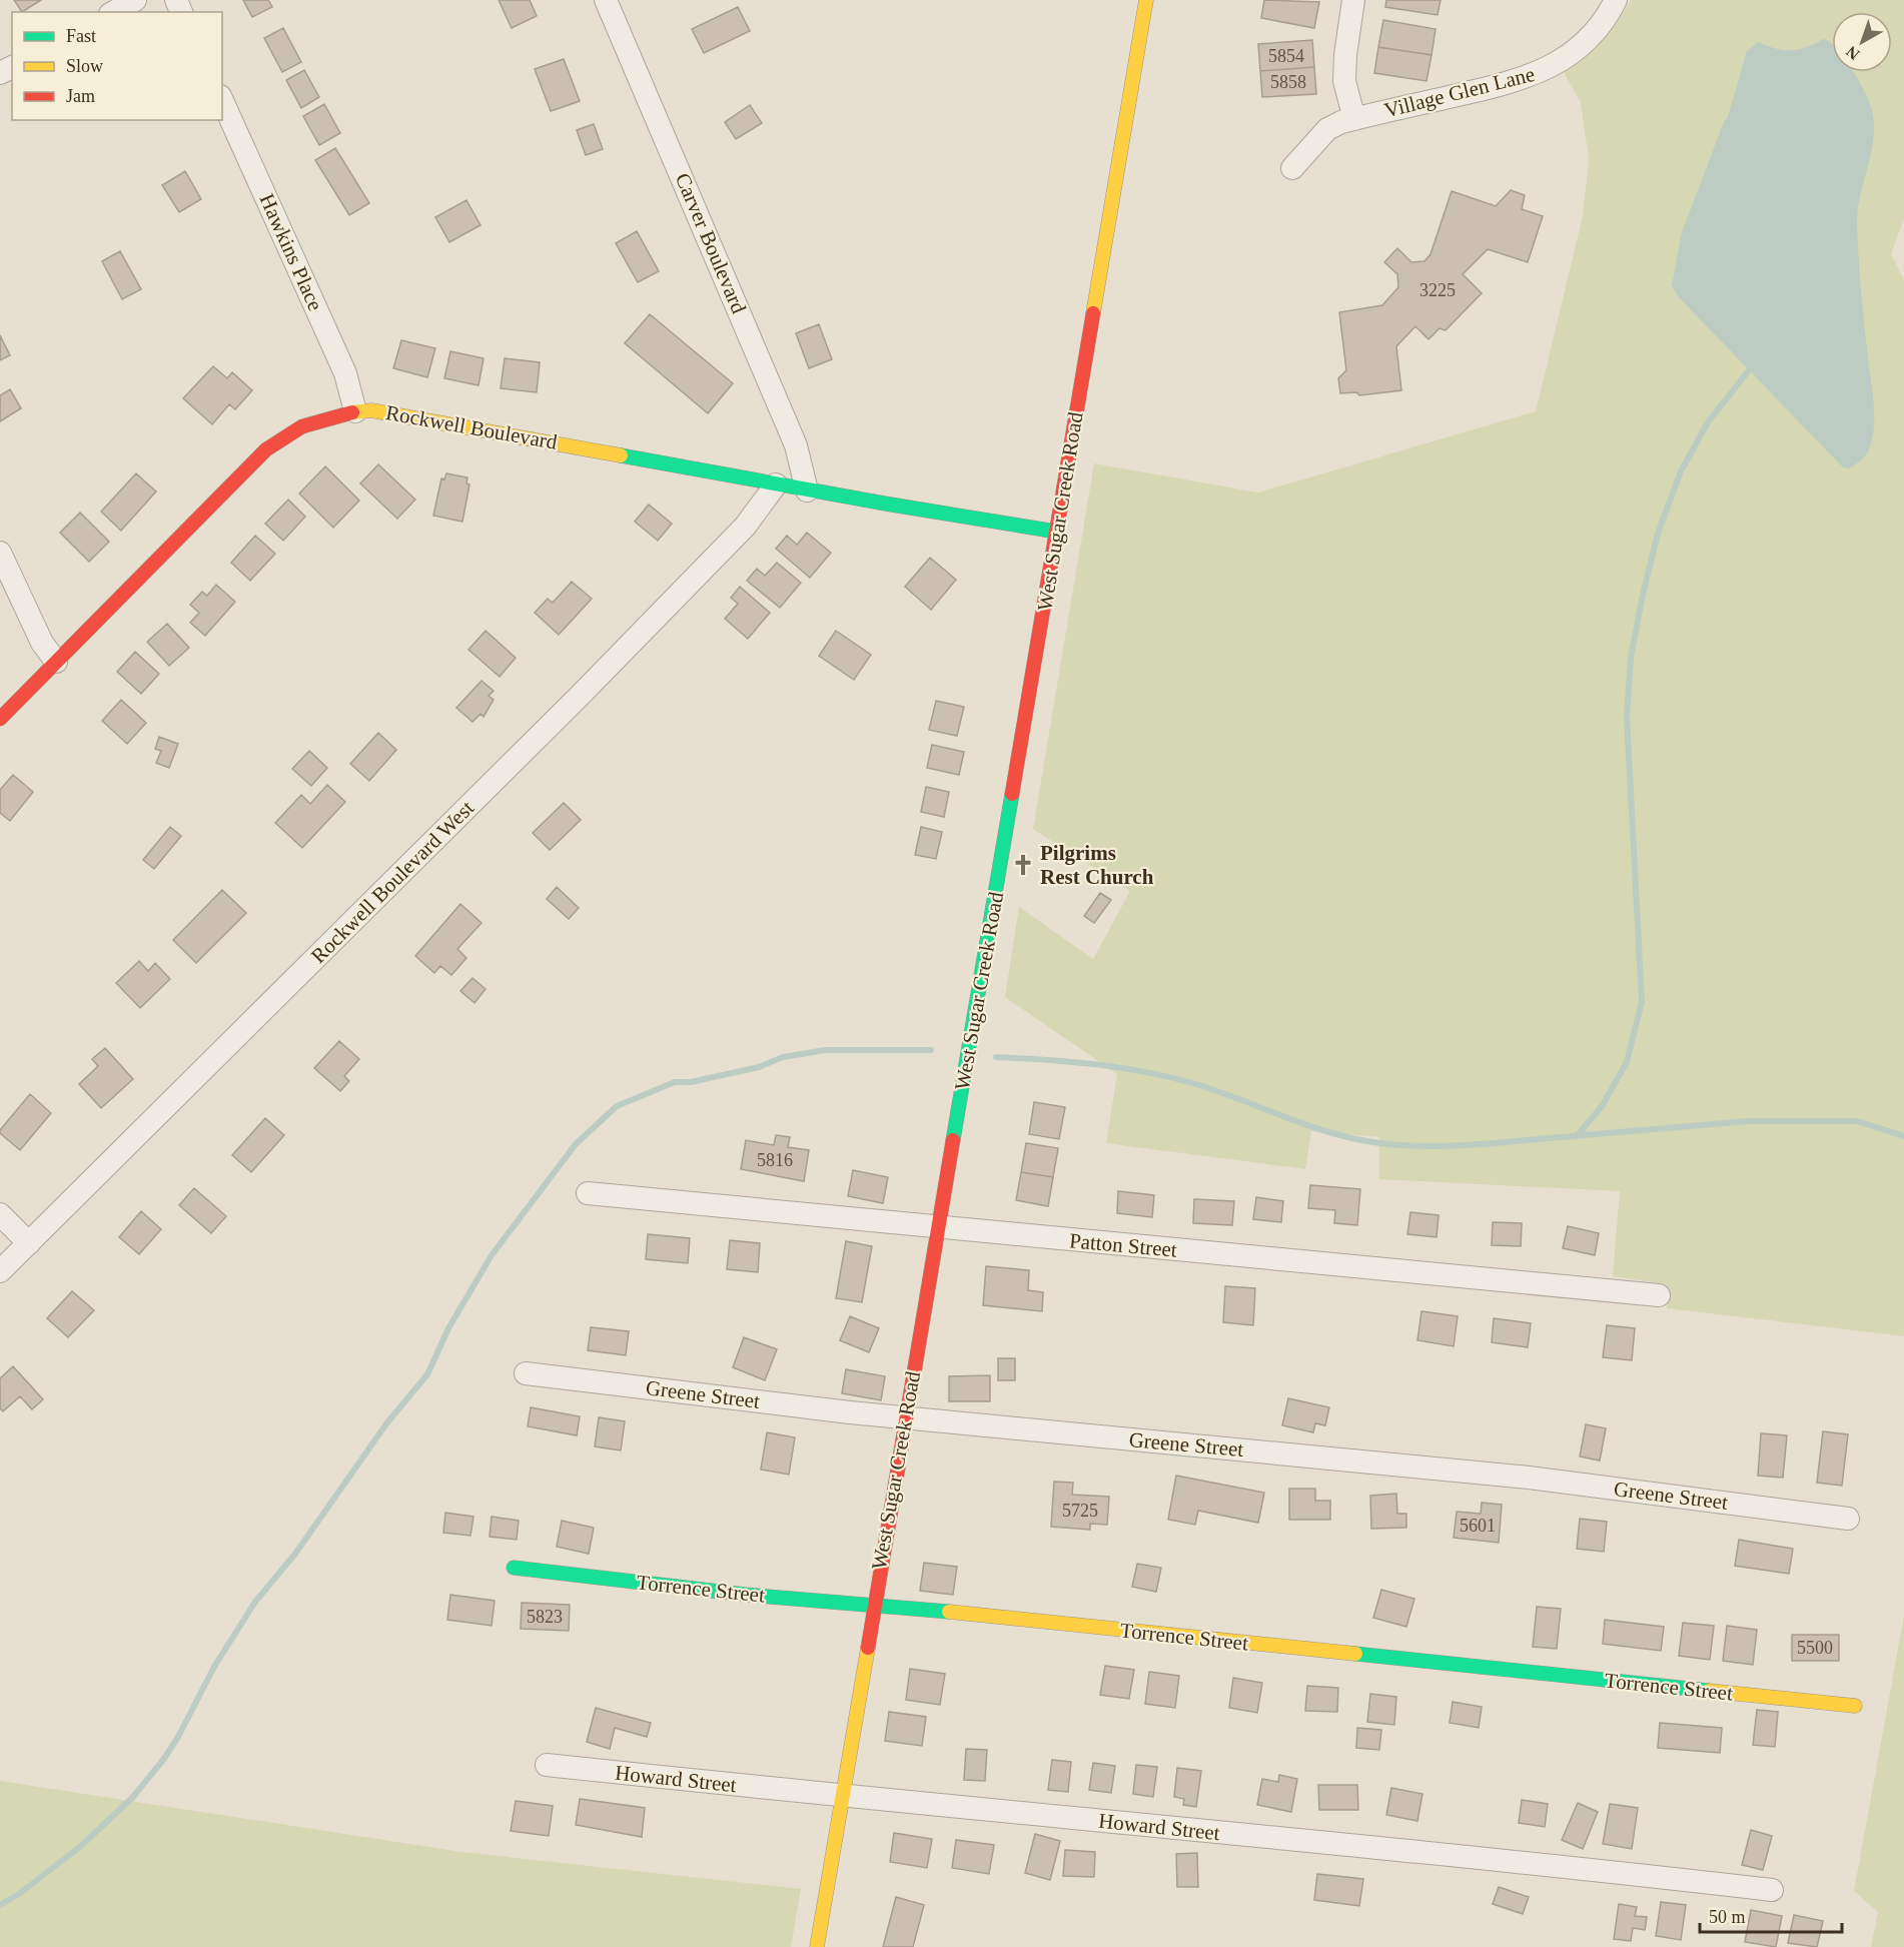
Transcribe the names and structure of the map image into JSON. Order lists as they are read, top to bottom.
{
  "streets": {
    "street": [
      "Village Glen Lane",
      "Carver Boulevard",
      "Hawkins Place",
      "Rockwell Boulevard",
      "West Sugar Creek Road",
      "Rockwell Boulevard West",
      "Patton Street",
      "Greene Street",
      "Torrence Street",
      "Howard Street"
    ]
  },
  "crossings": [
    ["Carver Boulevard", "Rockwell Boulevard"],
    ["Hawkins Place", "Rockwell Boulevard"],
    ["Rockwell Boulevard", "West Sugar Creek Road"],
    ["Rockwell Boulevard", "Rockwell Boulevard West"],
    ["West Sugar Creek Road", "Patton Street"],
    ["West Sugar Creek Road", "Greene Street"],
    ["West Sugar Creek Road", "Torrence Street"],
    ["West Sugar Creek Road", "Howard Street"]
  ],
  "places": {
    "church": ["Pilgrims Rest Church"]
  },
  "house_numbers": [
    "5854",
    "5858",
    "3225",
    "5816",
    "5725",
    "5601",
    "5823",
    "5500"
  ],
  "legend": ["Fast", "Slow", "Jam"],
  "scale_bar": "50 m",
  "north": "bottom left"
}
